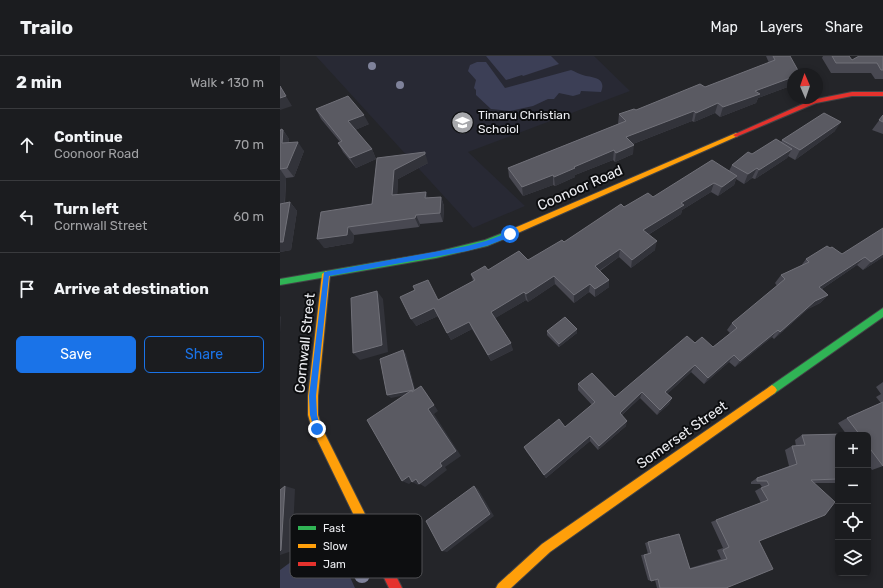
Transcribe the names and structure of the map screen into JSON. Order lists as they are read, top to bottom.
{
  "streets": {
    "street": ["Coonoor Road", "Cornwall Street", "Somerset Street"]
  },
  "crossings": [
    ["Coonoor Road", "Cornwall Street"]
  ],
  "places": {
    "school or university": ["Timaru Christian Schoiol"]
  },
  "legend": ["Fast", "Slow", "Jam"],
  "north": "top",
  "page": {
    "header": "Trailo",
    "nav": ["Map", "Layers", "Share"],
    "heading": ["2 min", "Walk · 130 m"],
    "list": [
      ["Continue", "Coonoor Road", "70 m"],
      ["Turn left", "Cornwall Street", "60 m"],
      "Arrive at destination"
    ],
    "buttons": ["Save", "Share"],
    "map_buttons": ["+", "−"]
  }
}
